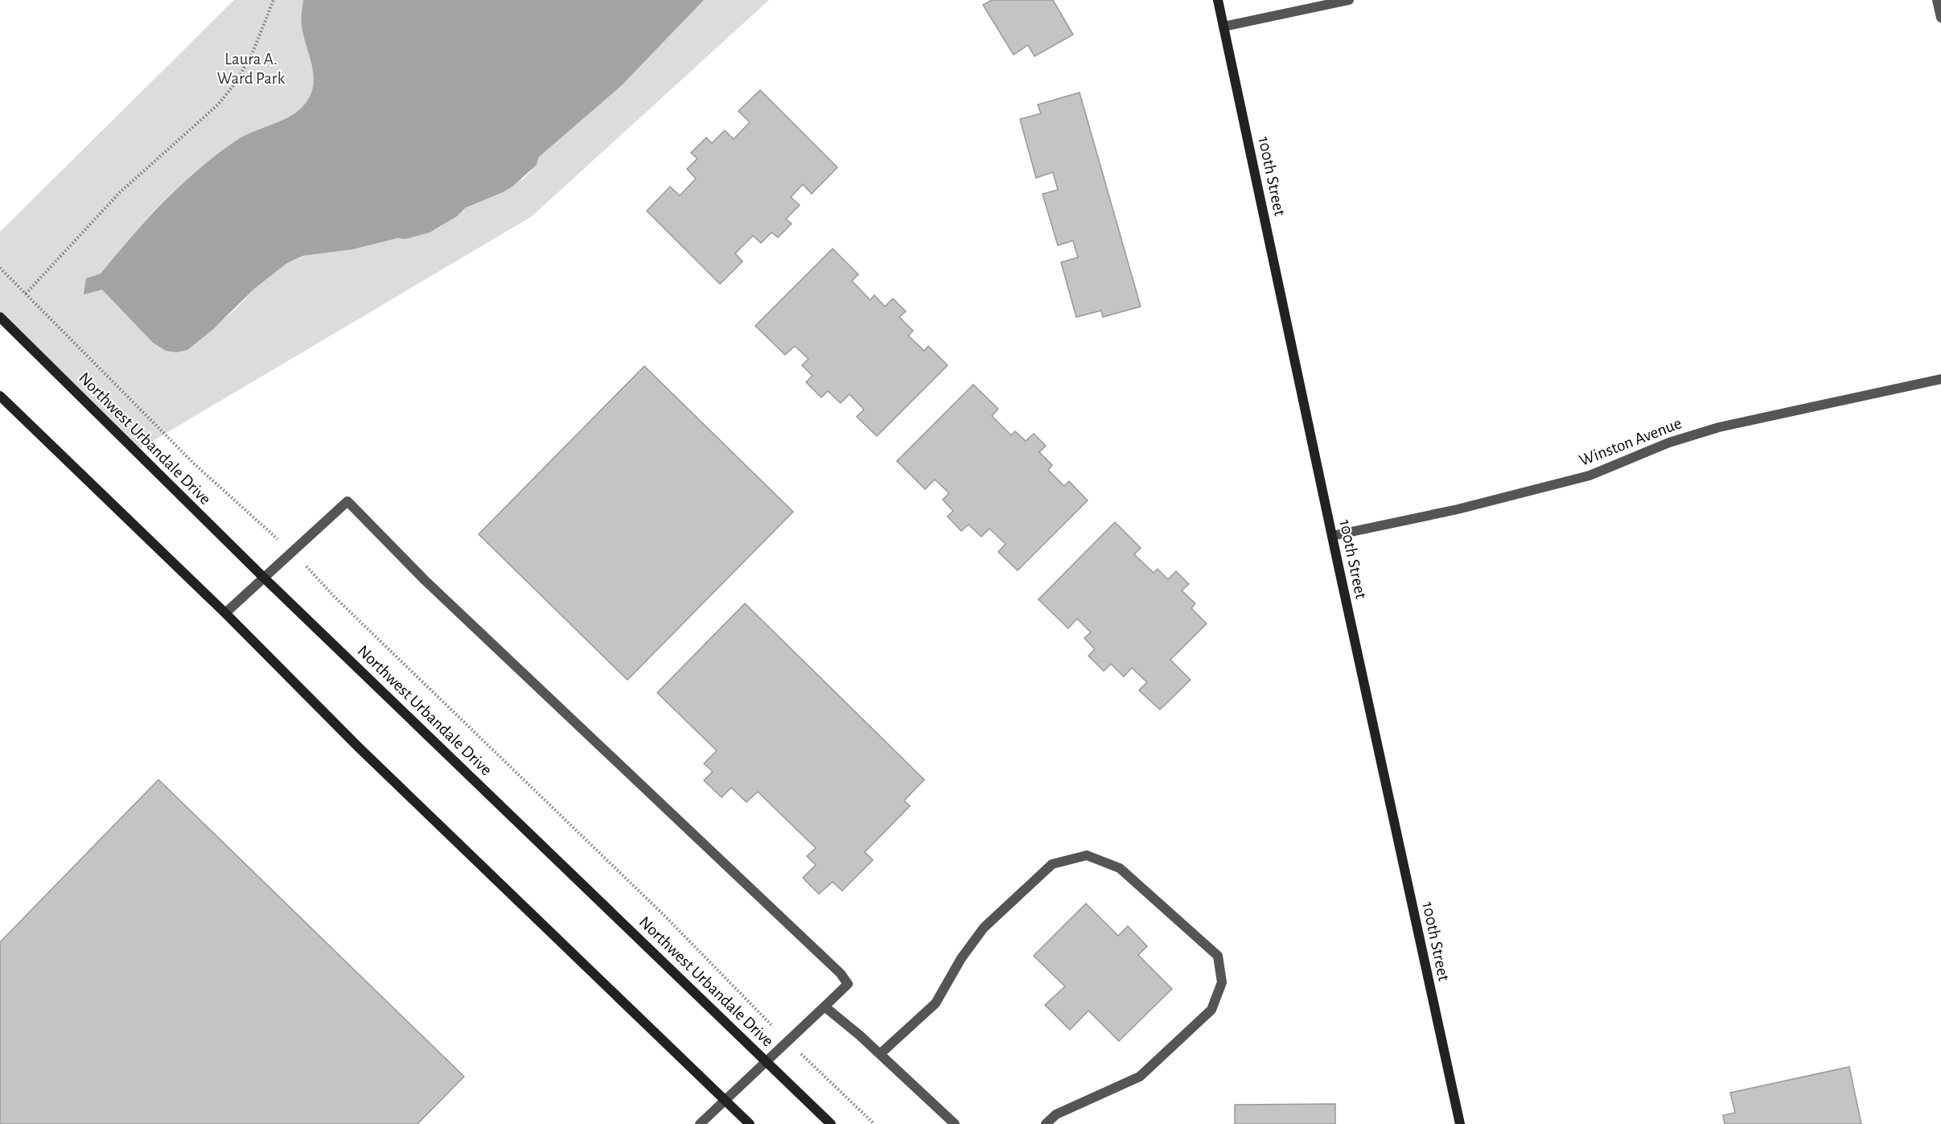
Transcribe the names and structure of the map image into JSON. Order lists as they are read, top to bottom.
{
  "streets": {
    "main road": ["100th Street", "Northwest Urbandale Drive"],
    "street": ["Winston Avenue"]
  },
  "crossings": [
    ["100th Street", "Winston Avenue"]
  ],
  "parks": ["Laura A. Ward Park"]
}
